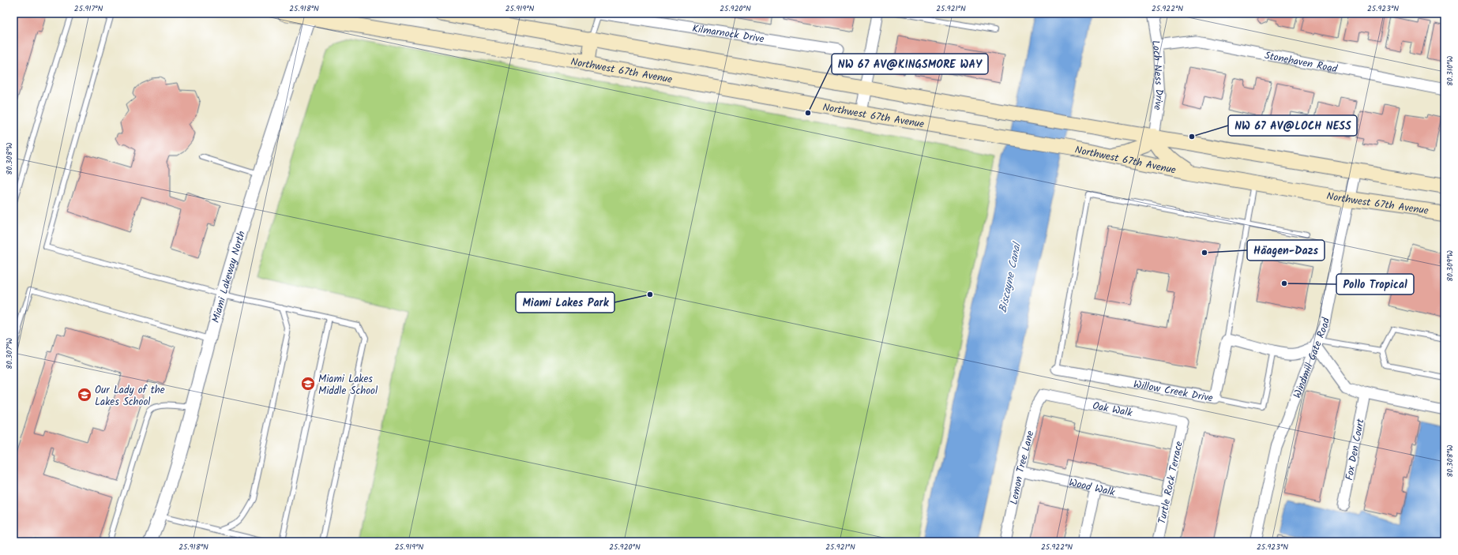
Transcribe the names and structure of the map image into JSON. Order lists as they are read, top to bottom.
{
  "streets": {
    "main road": ["Northwest 67th Avenue"],
    "street": [
      "Kilmarnock Drive",
      "Stonehaven Road",
      "Loch Ness Drive",
      "Miami Lakeway North",
      "Windmill Gate Road",
      "Willow Creek Drive",
      "Oak Walk",
      "Fox Den Court",
      "Lemon Tree Lane",
      "Turtle Rock Terrace",
      "Wood Walk"
    ]
  },
  "crossings": [
    ["Stonehaven Road", "Loch Ness Drive"],
    ["Northwest 67th Avenue", "Miami Lakeway North"],
    ["Northwest 67th Avenue", "Windmill Gate Road"],
    ["Oak Walk", "Lemon Tree Lane"],
    ["Oak Walk", "Turtle Rock Terrace"],
    ["Lemon Tree Lane", "Wood Walk"],
    ["Turtle Rock Terrace", "Wood Walk"]
  ],
  "water": ["Biscayne Canal"],
  "places": {
    "other": [
      "NW 67 AV@KINGSMORE WAY",
      "NW 67 AV@LOCH NESS",
      "Häagen-Dazs",
      "Pollo Tropical",
      "Miami Lakes Park"
    ],
    "school or university": ["Miami Lakes Middle School", "Our Lady of the Lakes School"]
  },
  "coordinates": [
    "25.917°N",
    "25.918°N",
    "25.919°N",
    "25.920°N",
    "25.921°N",
    "25.922°N",
    "25.923°N",
    "80.310°W",
    "80.308°W",
    "80.309°W",
    "80.307°W"
  ]
}
